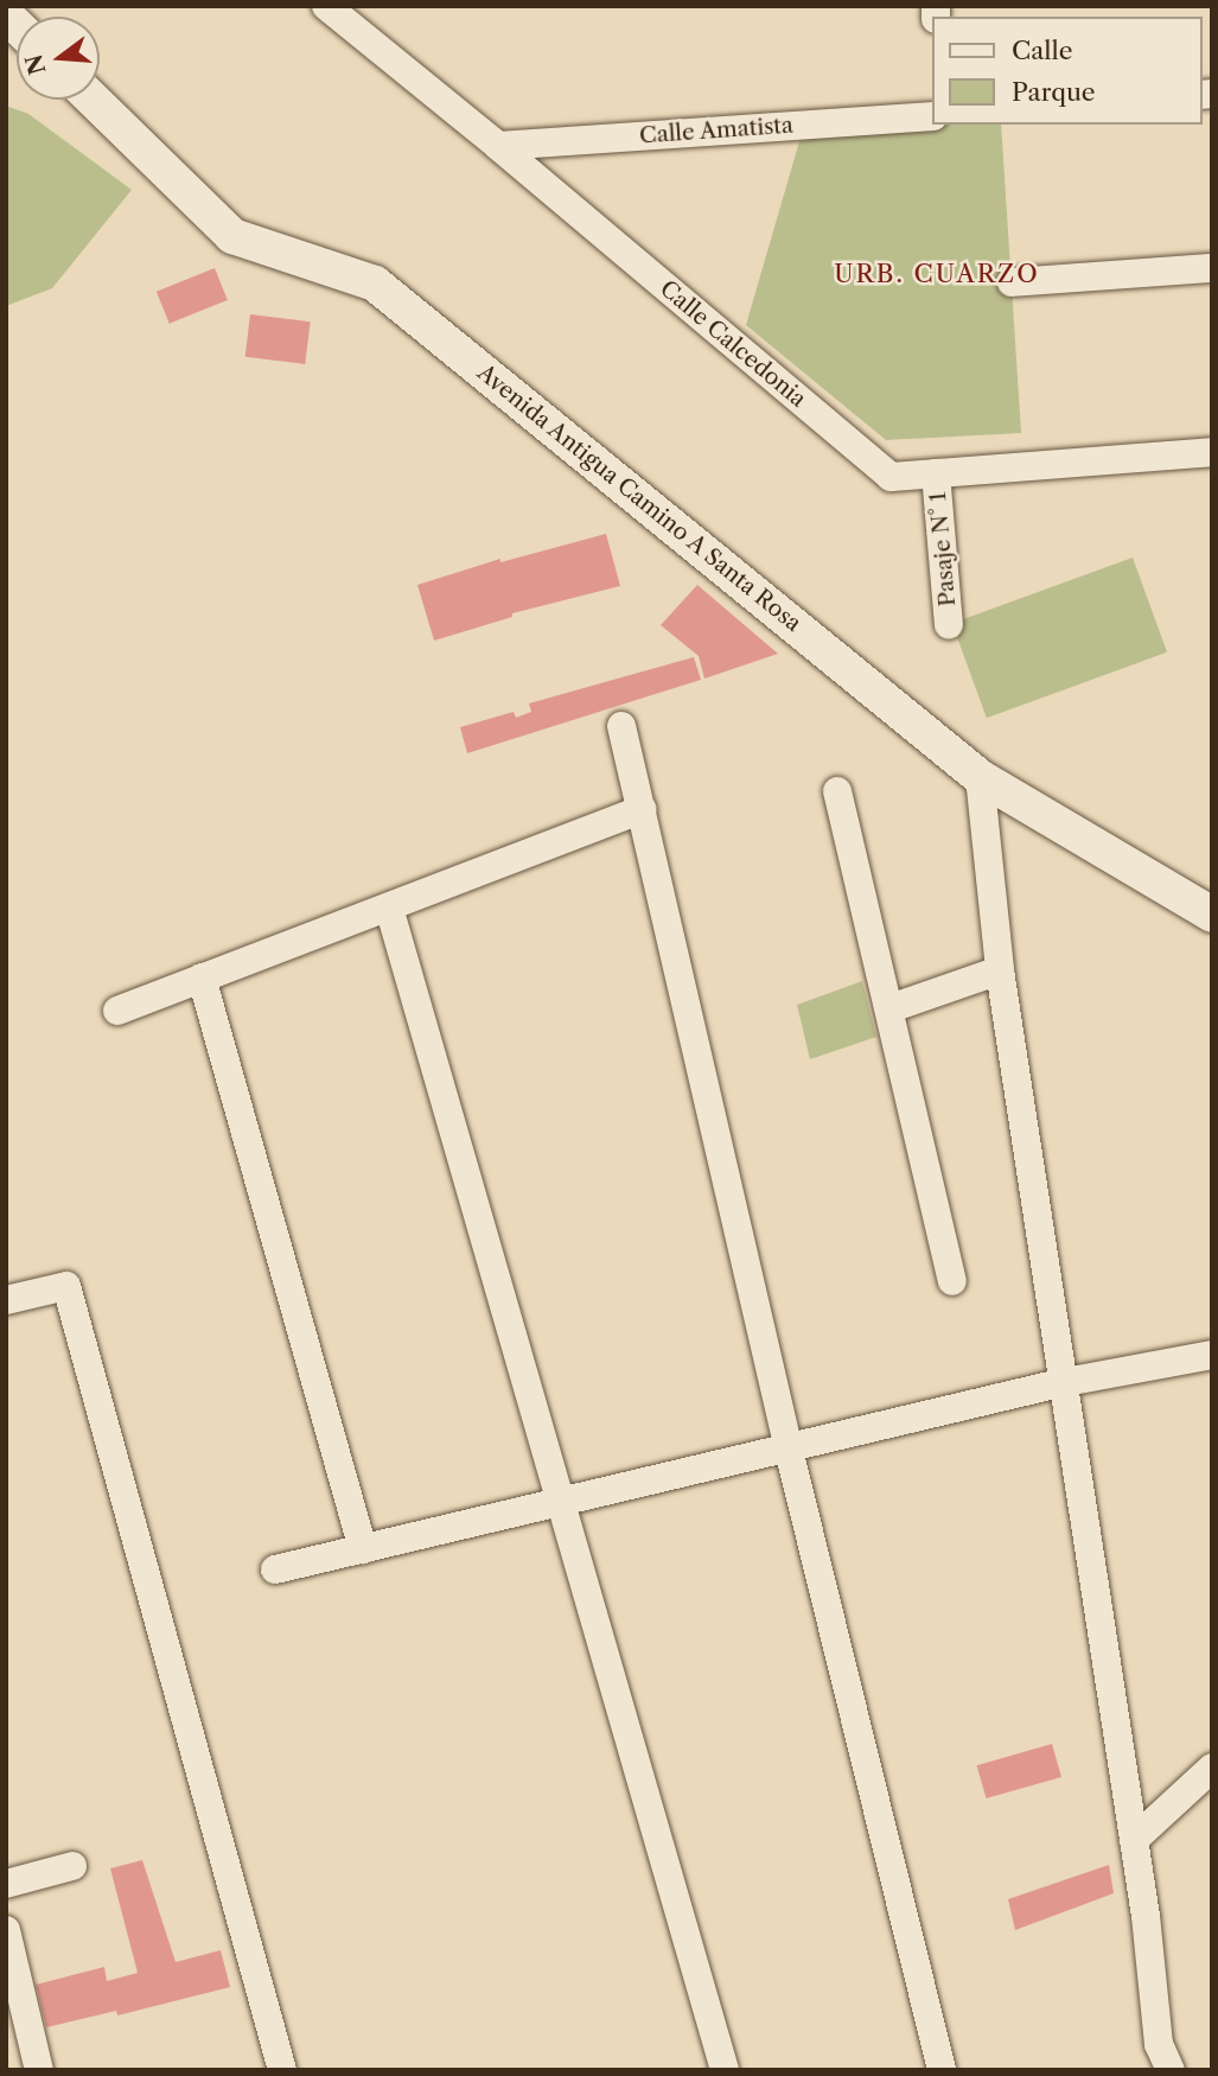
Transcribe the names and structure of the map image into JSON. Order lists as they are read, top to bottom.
{
  "streets": {
    "street": [
      "Calle Amatista",
      "Calle Calcedonia",
      "Avenida Antigua Camino A Santa Rosa",
      "Pasaje N° 1"
    ]
  },
  "crossings": [
    ["Calle Amatista", "Calle Calcedonia"],
    ["Calle Calcedonia", "Pasaje N° 1"]
  ],
  "districts": ["URB. CUARZO"],
  "legend": ["Calle", "Parque"],
  "north": "left"
}
